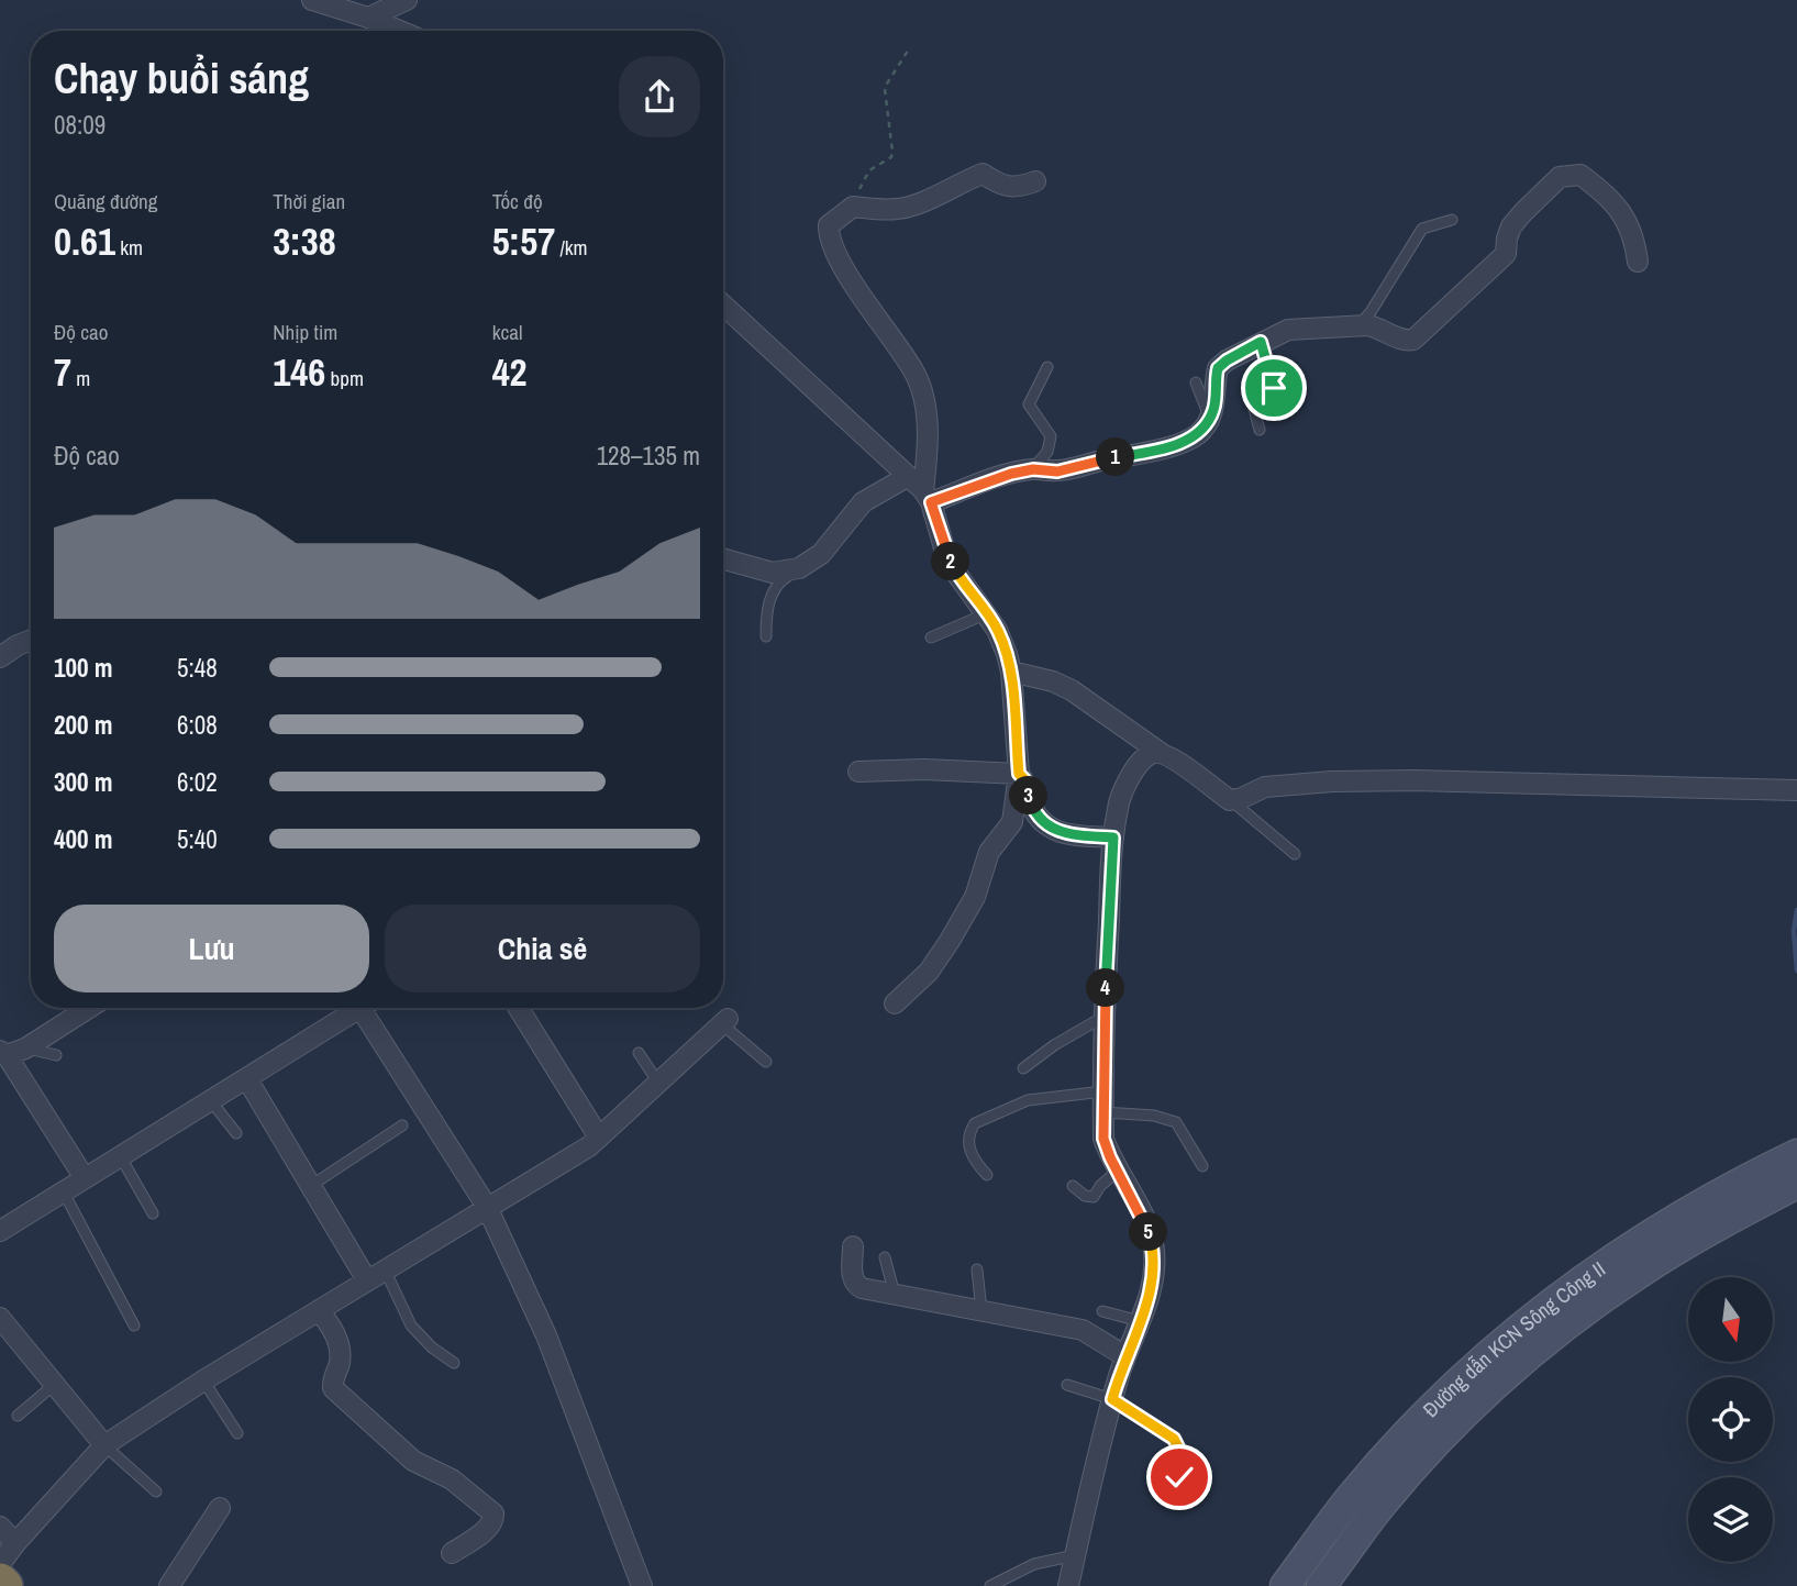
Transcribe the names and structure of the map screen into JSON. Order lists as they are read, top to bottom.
{
  "streets": {
    "street": ["Đường dẫn KCN Sông Công II"]
  },
  "north": "bottom",
  "page": {
    "heading": ["Chạy buổi sáng", "08:09"],
    "stats": [
      ["Quãng đường", "0.61 km"],
      ["Thời gian", "3:38"],
      ["Tốc độ", "5:57 /km"],
      ["Độ cao", "7 m"],
      ["Nhịp tim", "146 bpm"],
      ["kcal", "42"]
    ],
    "chart": ["Độ cao", "128–135 m"],
    "pins": [
      "1",
      "2",
      "3",
      "4",
      "5"
    ],
    "list": [
      {
        "name": "100 m",
        "note": "5:48"
      },
      {
        "name": "200 m",
        "note": "6:08"
      },
      {
        "name": "300 m",
        "note": "6:02"
      },
      {
        "name": "400 m",
        "note": "5:40"
      }
    ],
    "buttons": ["Lưu", "Chia sẻ"]
  }
}
